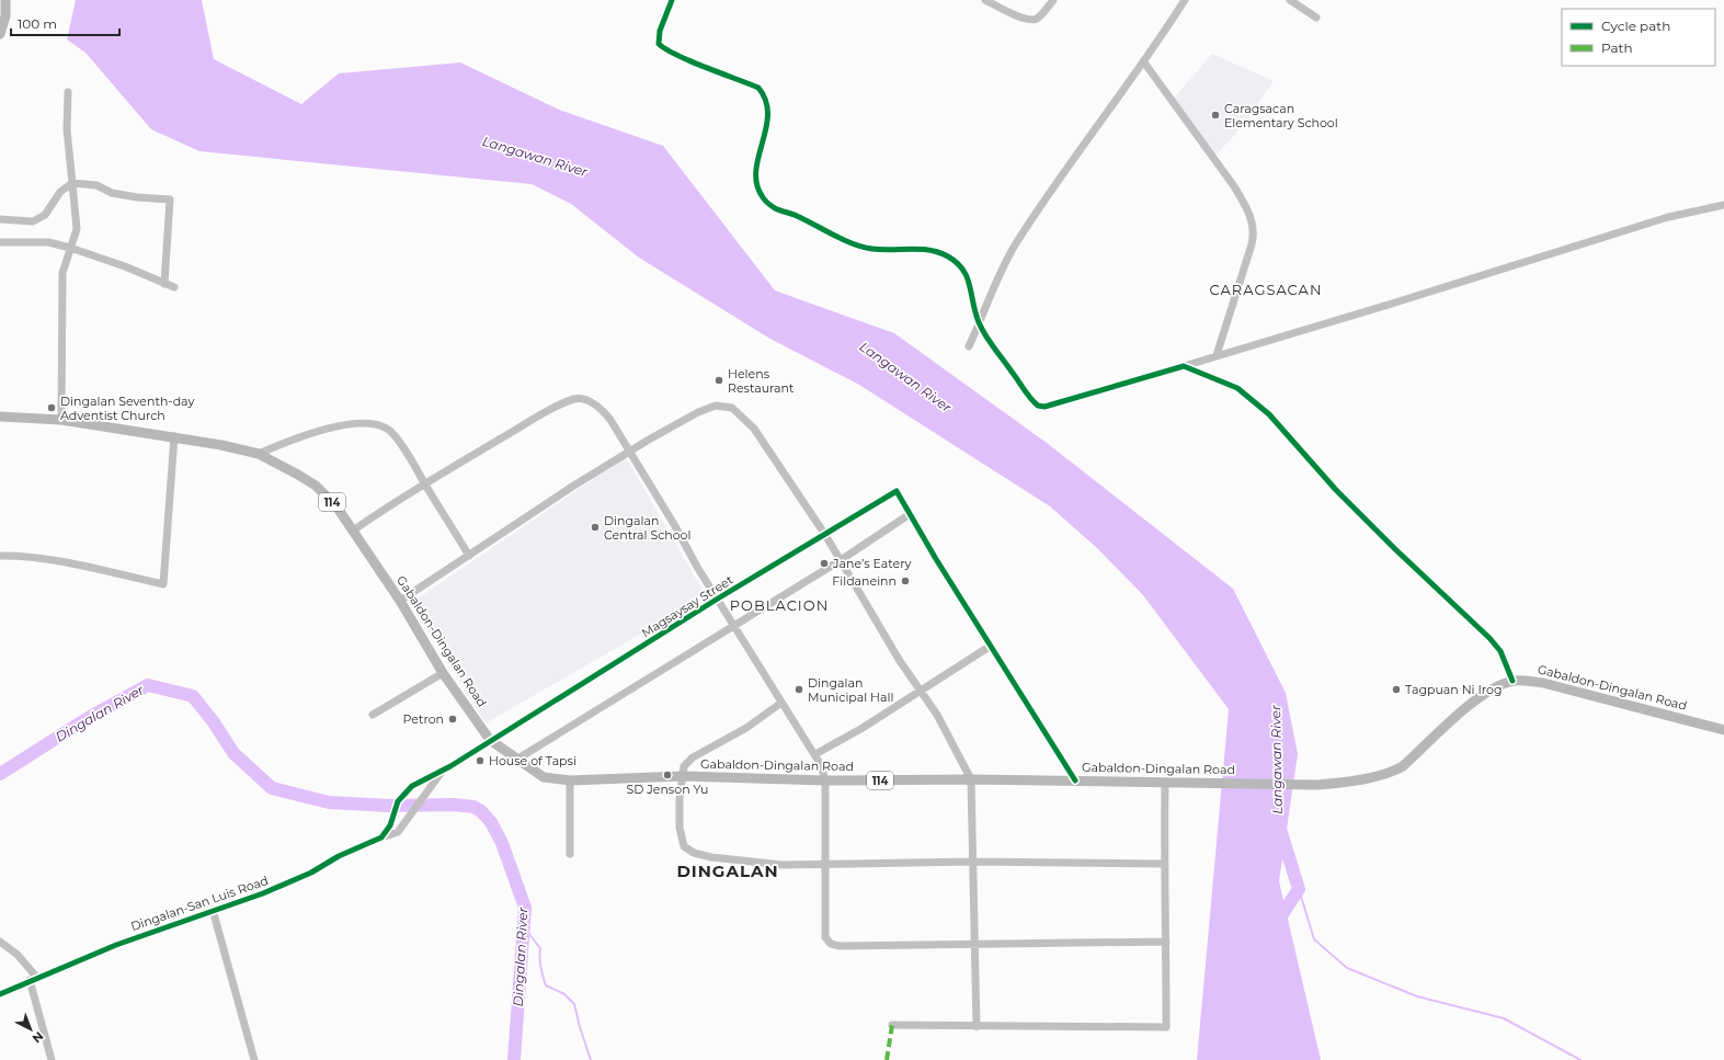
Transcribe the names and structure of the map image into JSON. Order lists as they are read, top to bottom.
{
  "streets": {
    "main road": ["114", "Gabaldon-Dingalan Road"],
    "street": ["Magsaysay Street", "Dingalan-San Luis Road"]
  },
  "crossings": [
    ["Magsaysay Street", "Gabaldon-Dingalan Road"],
    ["Magsaysay Street", "Dingalan-San Luis Road"]
  ],
  "districts": ["CARAGSACAN", "POBLACION", "DINGALAN"],
  "water": ["Langawan River", "Dingalan River"],
  "places": [
    "Caragsacan Elementary School",
    "Helens Restaurant",
    "Dingalan Seventh-day Adventist Church",
    "Dingalan Central School",
    "Jane’s Eatery",
    "Fildaneinn",
    "Dingalan Municipal Hall",
    "Tagpuan Ni Irog",
    "Petron",
    "House of Tapsi",
    "SD Jenson Yu"
  ],
  "legend": ["Cycle path", "Path"],
  "scale_bar": "100 m",
  "north": "bottom right"
}
